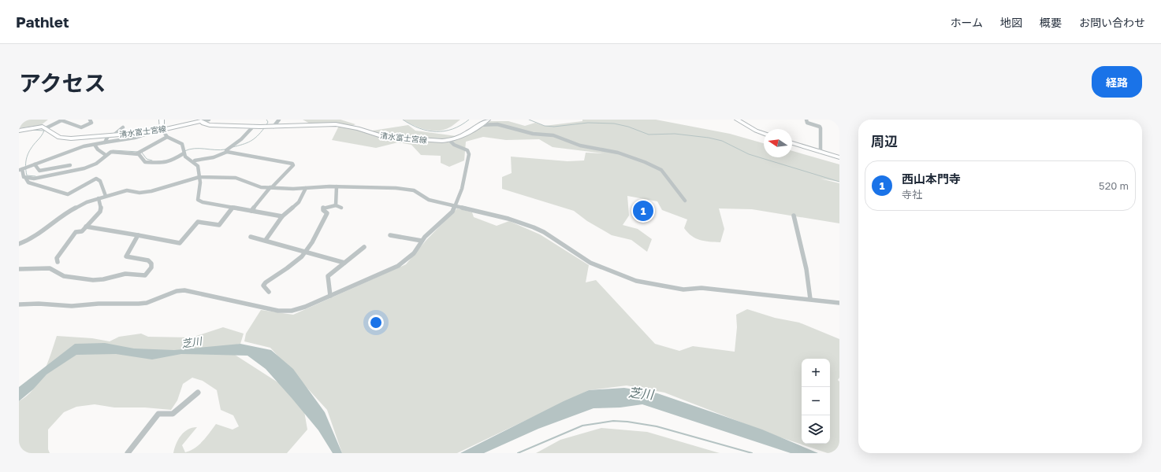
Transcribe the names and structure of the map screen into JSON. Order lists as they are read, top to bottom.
{
  "streets": {
    "main road": ["清水富士宮線"]
  },
  "water": ["芝川"],
  "north": "left",
  "page": {
    "header": "Pathlet",
    "nav": [
      "ホーム",
      "地図",
      "概要",
      "お問い合わせ"
    ],
    "title": "アクセス",
    "buttons": "経路",
    "heading": "周辺",
    "list": [
      {
        "mark": "1",
        "name": "西山本門寺",
        "note": "寺社",
        "value": "520 m"
      }
    ],
    "pins": "1",
    "map_buttons": ["+", "−"]
  }
}
